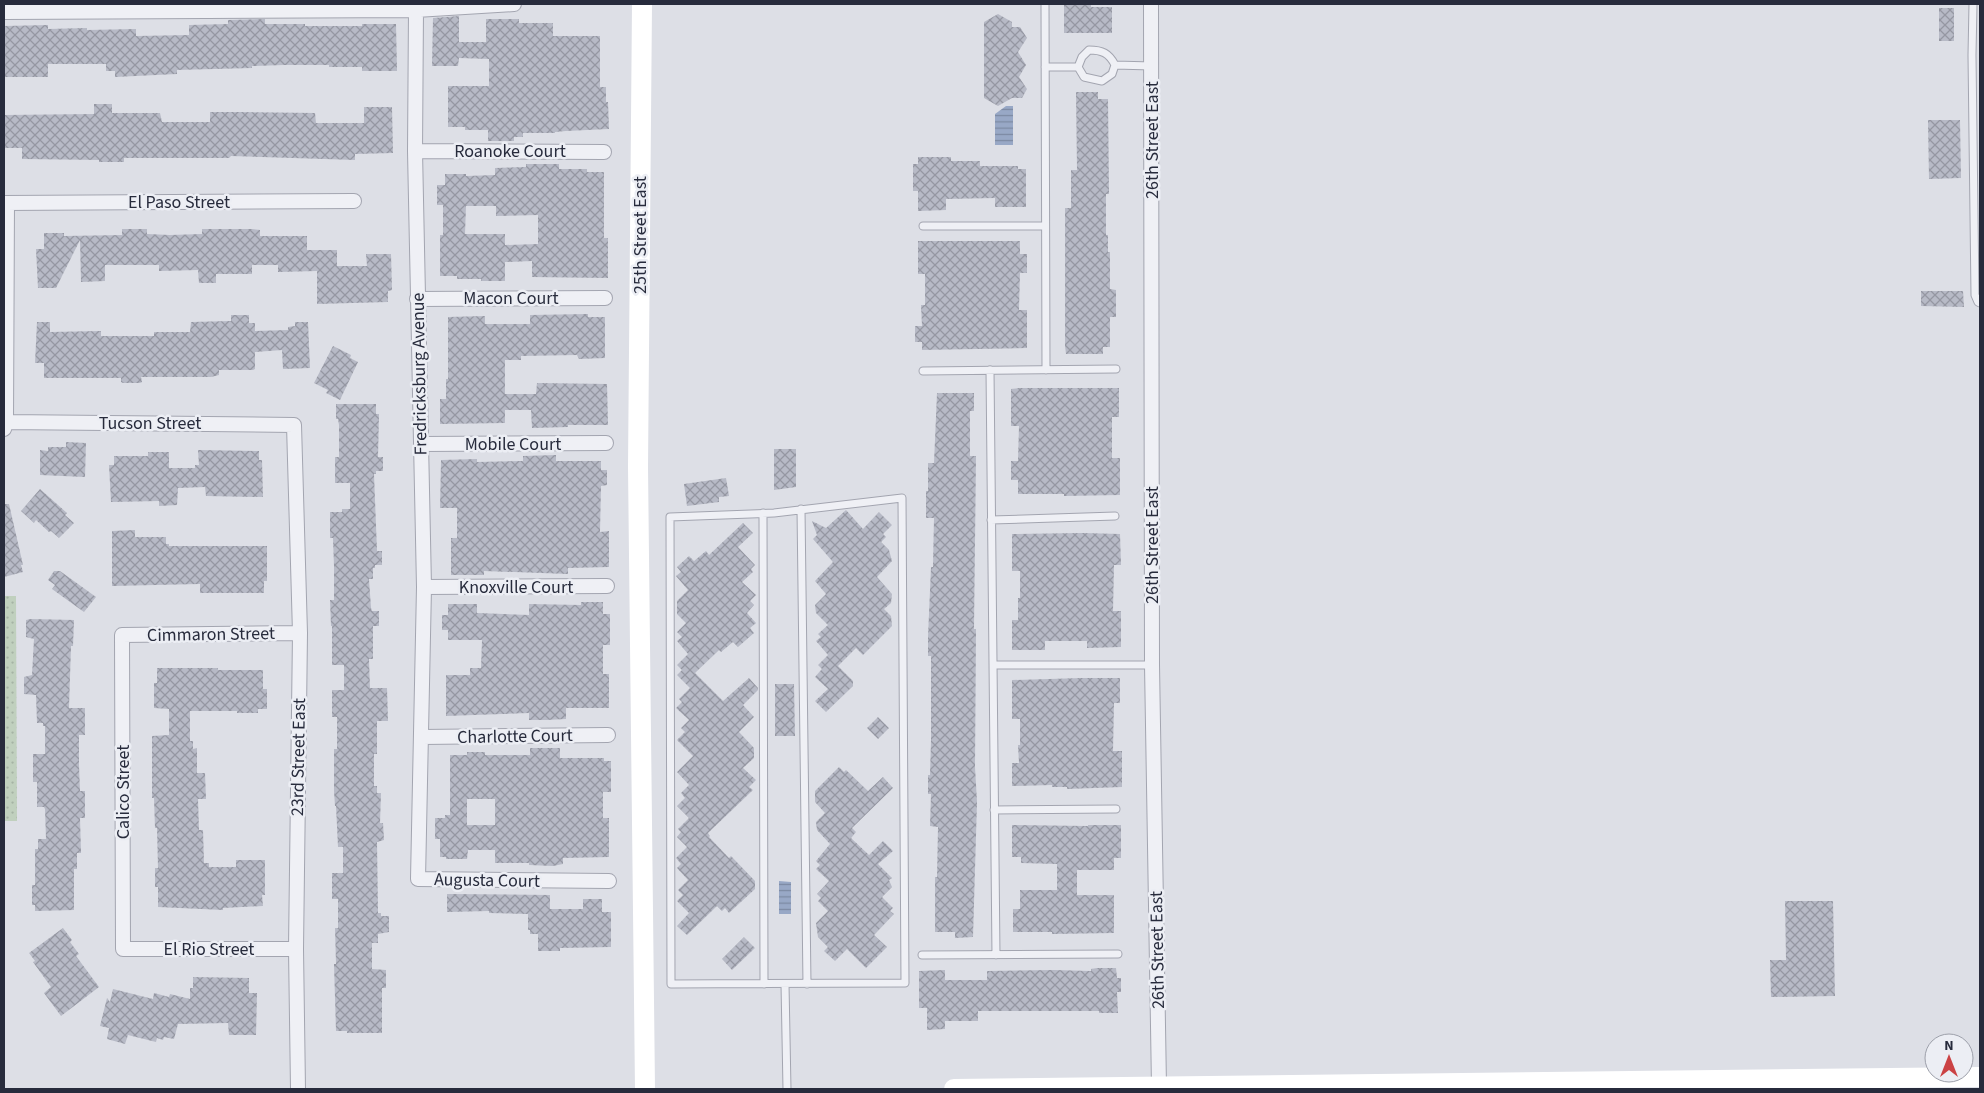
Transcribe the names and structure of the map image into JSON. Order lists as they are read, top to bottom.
{
  "streets": {
    "street": [
      "26th Street East",
      "Roanoke Court",
      "El Paso Street",
      "25th Street East",
      "Macon Court",
      "Fredricksburg Avenue",
      "Tucson Street",
      "Mobile Court",
      "Knoxville Court",
      "Cimmaron Street",
      "Charlotte Court",
      "23rd Street East",
      "Calico Street",
      "Augusta Court",
      "El Rio Street"
    ]
  },
  "crossings": [
    ["Roanoke Court", "Fredricksburg Avenue"],
    ["Macon Court", "Fredricksburg Avenue"],
    ["Fredricksburg Avenue", "Mobile Court"],
    ["Fredricksburg Avenue", "Knoxville Court"],
    ["Fredricksburg Avenue", "Charlotte Court"],
    ["Fredricksburg Avenue", "Augusta Court"],
    ["Tucson Street", "23rd Street East"],
    ["Cimmaron Street", "23rd Street East"],
    ["Cimmaron Street", "Calico Street"],
    ["Charlotte Court", "Augusta Court"],
    ["23rd Street East", "El Rio Street"],
    ["Calico Street", "El Rio Street"]
  ],
  "north": "top"
}
